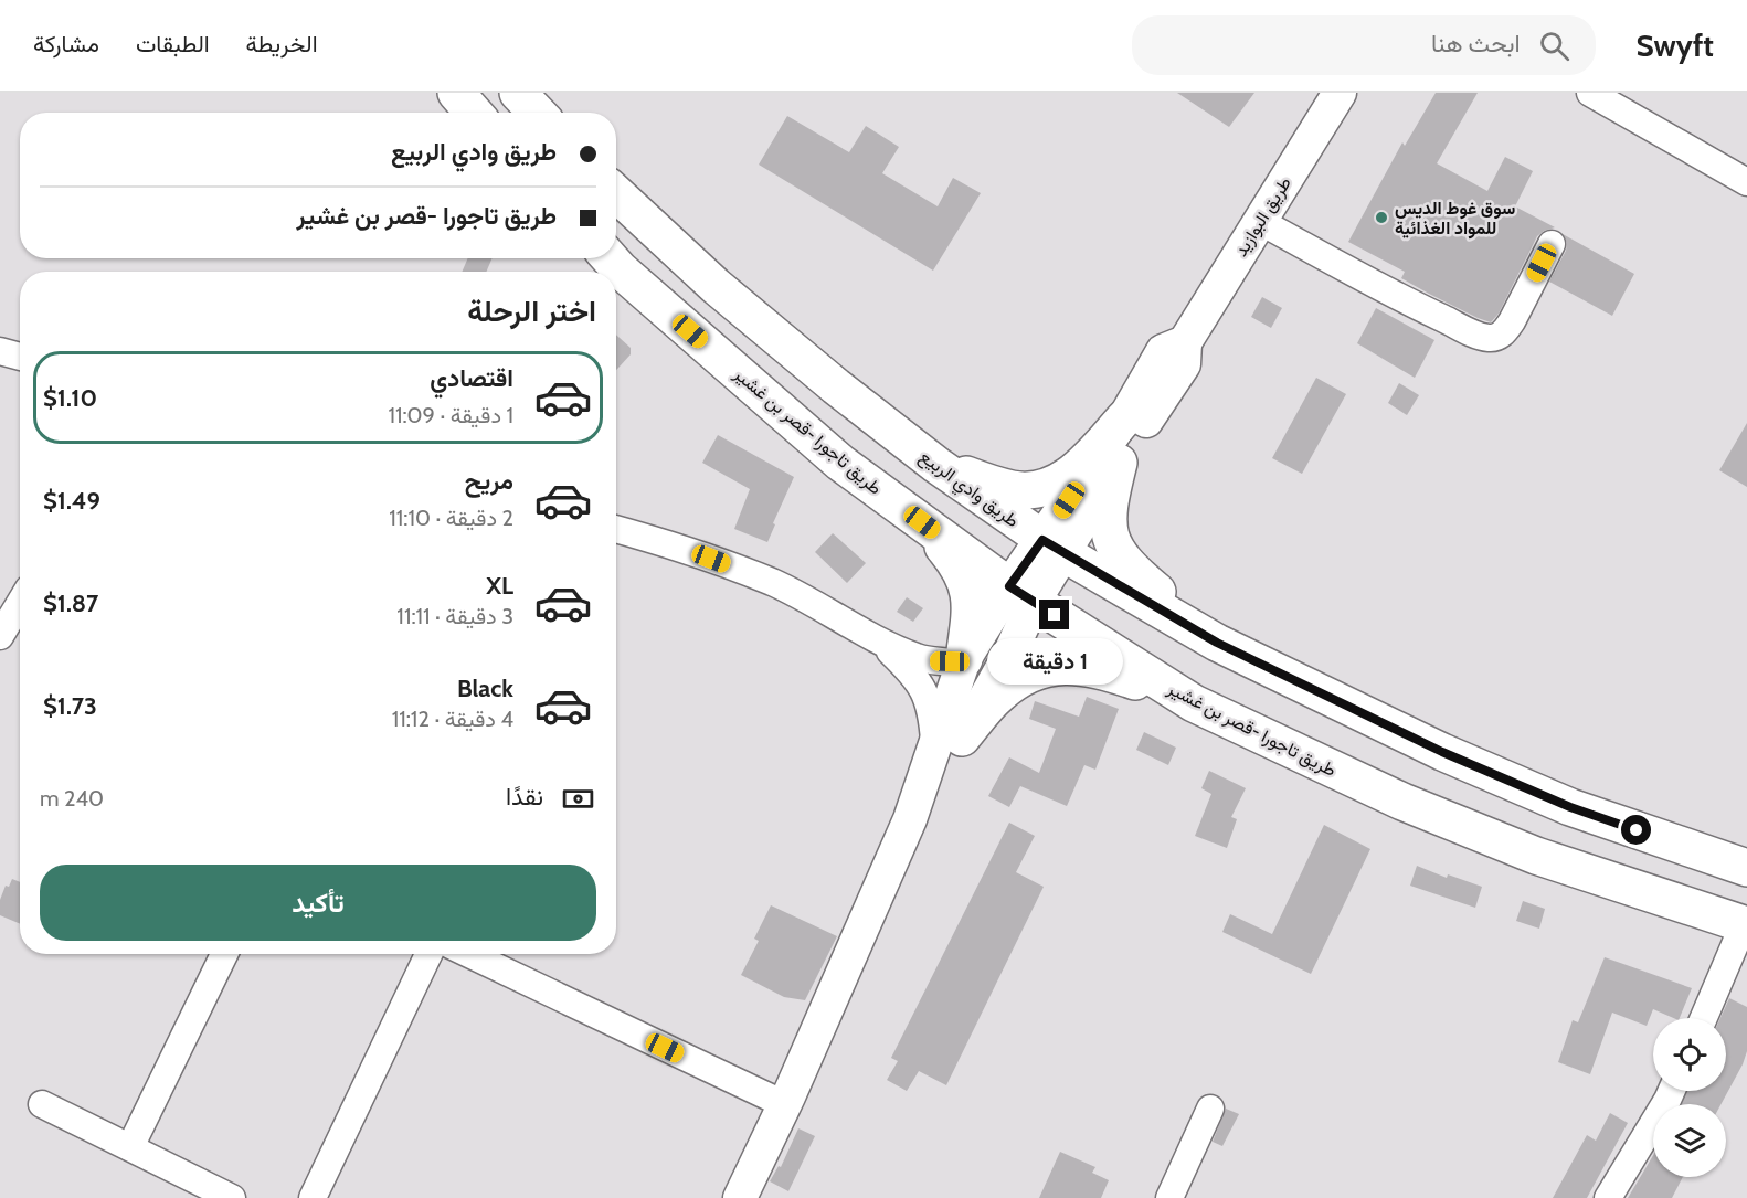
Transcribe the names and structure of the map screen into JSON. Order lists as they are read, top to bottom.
{
  "streets": {
    "highway": ["طريق تاجورا -قصر بن غشير", "طريق وادي الربيع"],
    "main road": ["طريق البوازيد"]
  },
  "places": ["سوق غوط الديس للمواد الغذائية"],
  "page": {
    "header": "Swyft",
    "search": "ابحث هنا",
    "nav": ["الخريطة", "الطبقات", "مشاركة"],
    "banner": ["طريق وادي الربيع", "طريق تاجورا -قصر بن غشير"],
    "heading": "اختر الرحلة",
    "list": [
      {
        "name": "اقتصادي",
        "note": "1 دقيقة · 11:09",
        "value": "$1.10"
      },
      {
        "name": "مريح",
        "note": "2 دقيقة · 11:10",
        "value": "$1.49"
      },
      {
        "name": "XL",
        "note": "3 دقيقة · 11:11",
        "value": "$1.87"
      },
      {
        "name": "Black",
        "note": "4 دقيقة · 11:12",
        "value": "$1.73"
      }
    ],
    "bubble": "1 دقيقة",
    "pay": ["نقدًا", "240 m"],
    "buttons": "تأكيد"
  }
}
